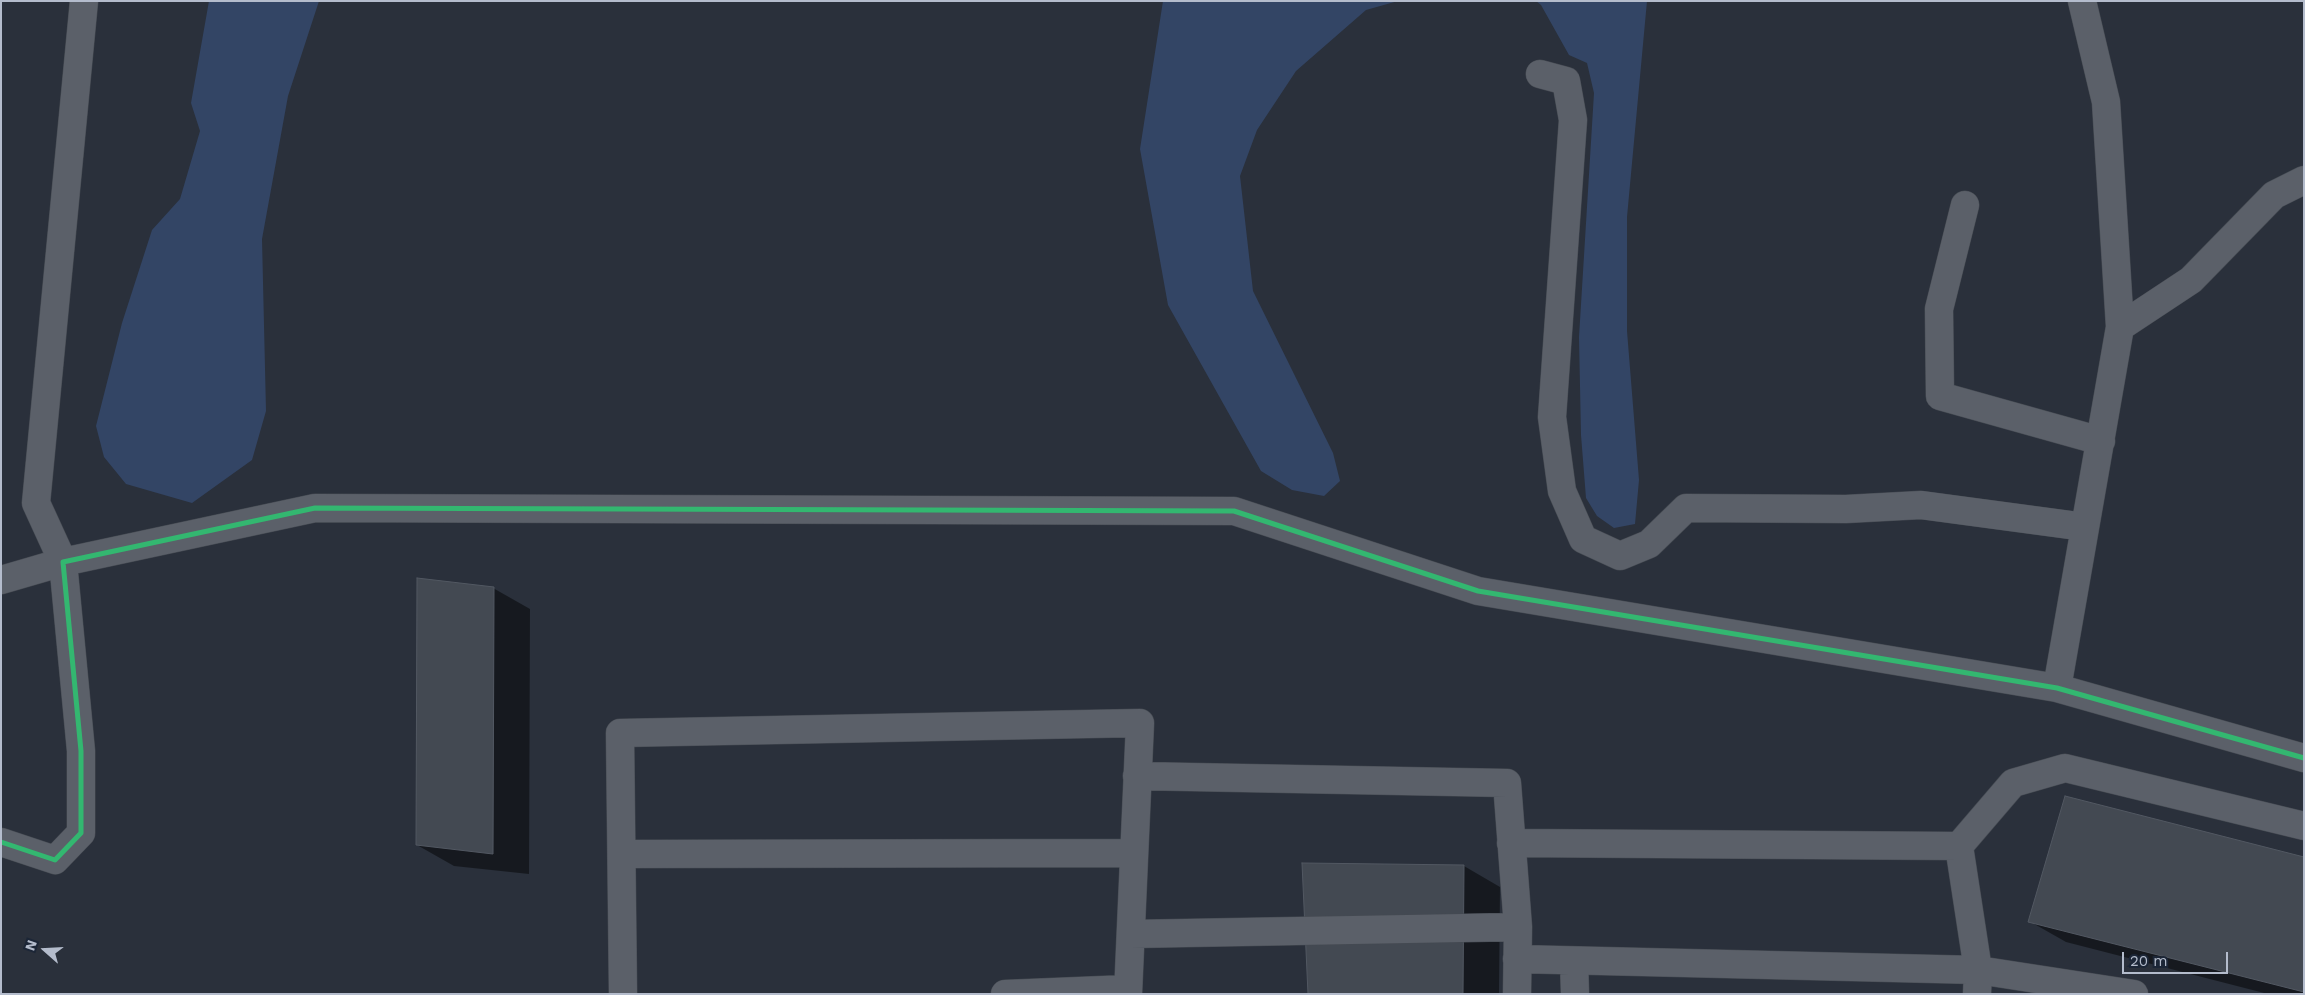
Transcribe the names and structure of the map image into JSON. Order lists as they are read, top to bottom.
{
  "scale_bar": "20 m",
  "north": "left"
}
